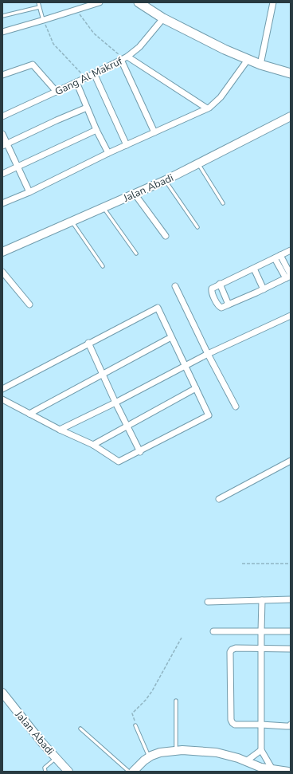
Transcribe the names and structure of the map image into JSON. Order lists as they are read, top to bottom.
{
  "streets": {
    "street": ["Gang Al Makruf", "Jalan Abadi"]
  }
}
